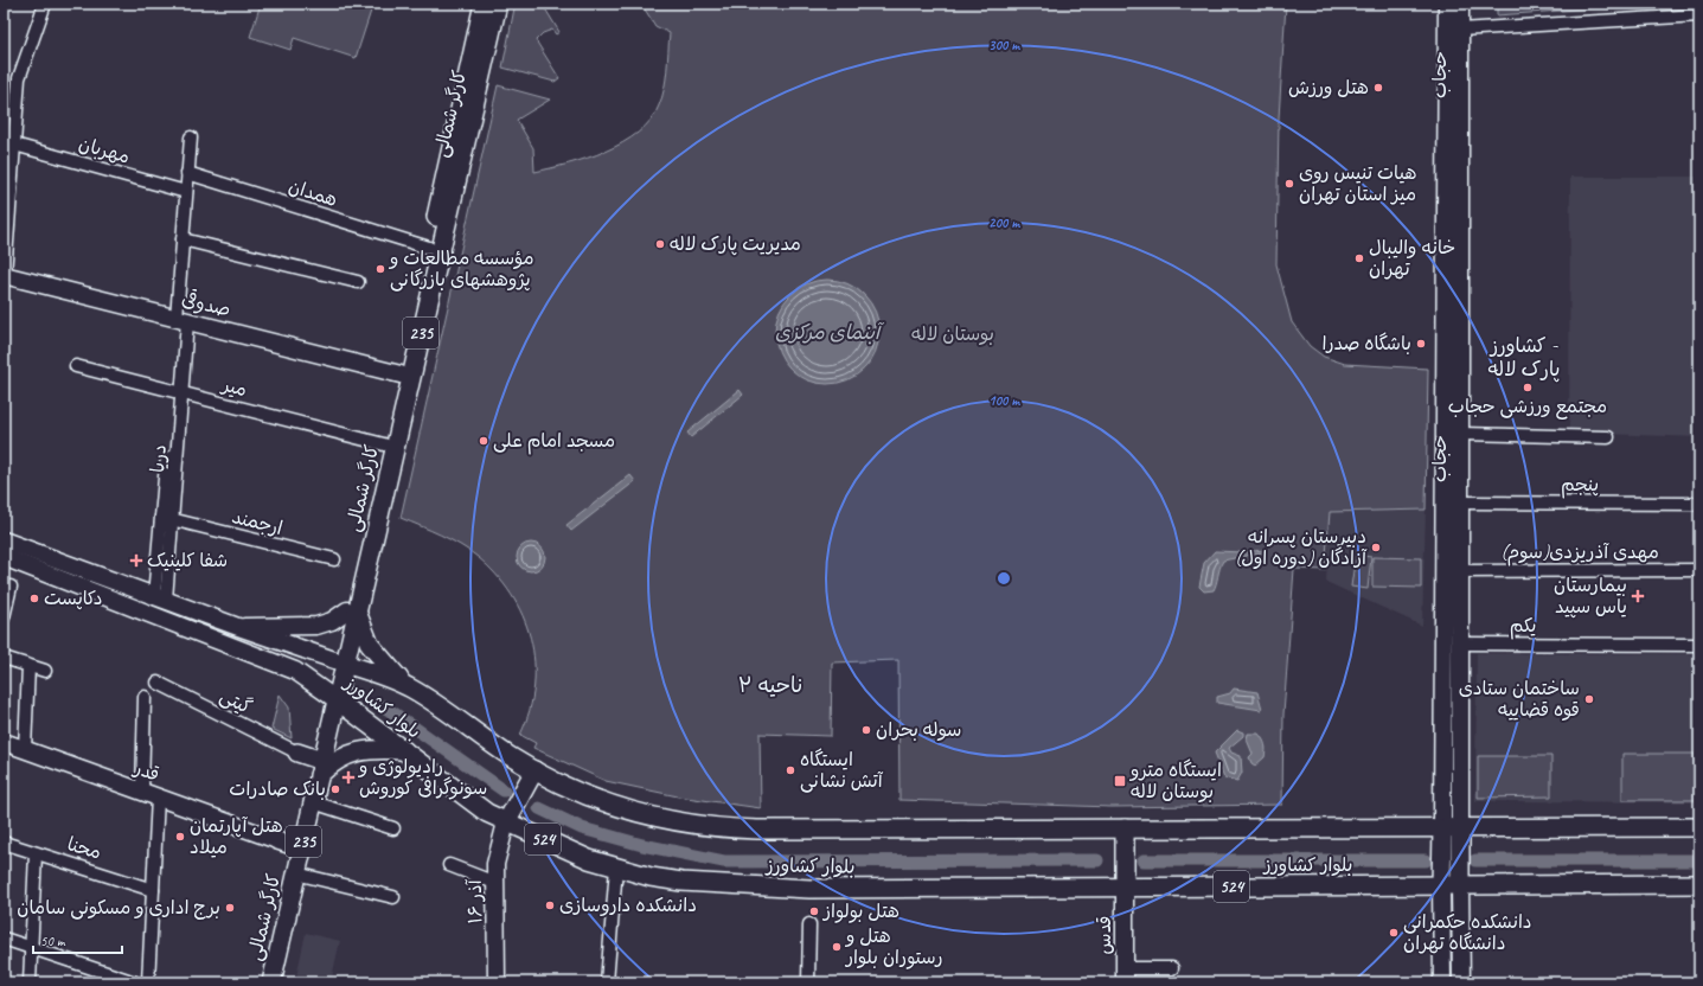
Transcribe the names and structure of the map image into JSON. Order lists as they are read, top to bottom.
{
  "streets": {
    "main road": [
      "حجاب",
      "کارگر شمالی",
      "صدوقی",
      "235",
      "بلوار کشاورز",
      "قدر",
      "524",
      "۱۶ آذر",
      "قدس"
    ],
    "street": [
      "مهربان",
      "همدان",
      "میر",
      "دریا",
      "پنجم",
      "ارجمند",
      "مهدی آذریزدی(سوم)",
      "یکم",
      "گیتی",
      "محنا"
    ]
  },
  "crossings": [
    ["حجاب", "پنجم"],
    ["حجاب", "مهدی آذریزدی(سوم)"],
    ["حجاب", "یکم"],
    ["حجاب", "بلوار کشاورز"],
    ["کارگر شمالی", "همدان"],
    ["کارگر شمالی", "صدوقی"],
    ["کارگر شمالی", "میر"],
    ["کارگر شمالی", "بلوار کشاورز"],
    ["مهربان", "دریا"],
    ["همدان", "دریا"],
    ["صدوقی", "دریا"],
    ["میر", "دریا"],
    ["دریا", "ارجمند"],
    ["دریا", "بلوار کشاورز"],
    ["بلوار کشاورز", "۱۶ آذر"],
    ["بلوار کشاورز", "قدس"]
  ],
  "districts": ["کشاورز - پارک لاله", "ناحیه ۲"],
  "water": ["آبنمای مرکزی"],
  "parks": ["بوستان لاله"],
  "places": {
    "other": [
      "هتل ورزش",
      "هیات تنیس روی میز استان تهران",
      "مدیریت پارک لاله",
      "خانه والیبال تهران",
      "مؤسسه مطالعات و پژوهشهای بازرگانی",
      "باشگاه صدرا",
      "مجتمع ورزشی حجاب",
      "مسجد امام علی",
      "دبيرستان پسرانه آزادگان (دوره اول)",
      "دکاپست",
      "ساختمان ستادی قوه قضاییه",
      "سوله بحران",
      "ایستگاه آتش نشانی",
      "بانک صادرات",
      "هتل آپارتمان میلاد",
      "دانشکده داروسازی",
      "برج اداری و مسکونی سامان",
      "هتل بولواز",
      "دانشکده حکمرانی دانشگاه تهران",
      "هتل و رستوران بلوار"
    ],
    "health": ["شفا کلینیک", "بیمارستان یاس سپید", "رادیولوژی و سونوگرافی کوروش"],
    "transit": ["ایستگاه مترو بوستان لاله"]
  },
  "scale_bar": "50 m",
  "rings": ["300 m", "200 m", "100 m"]
}
